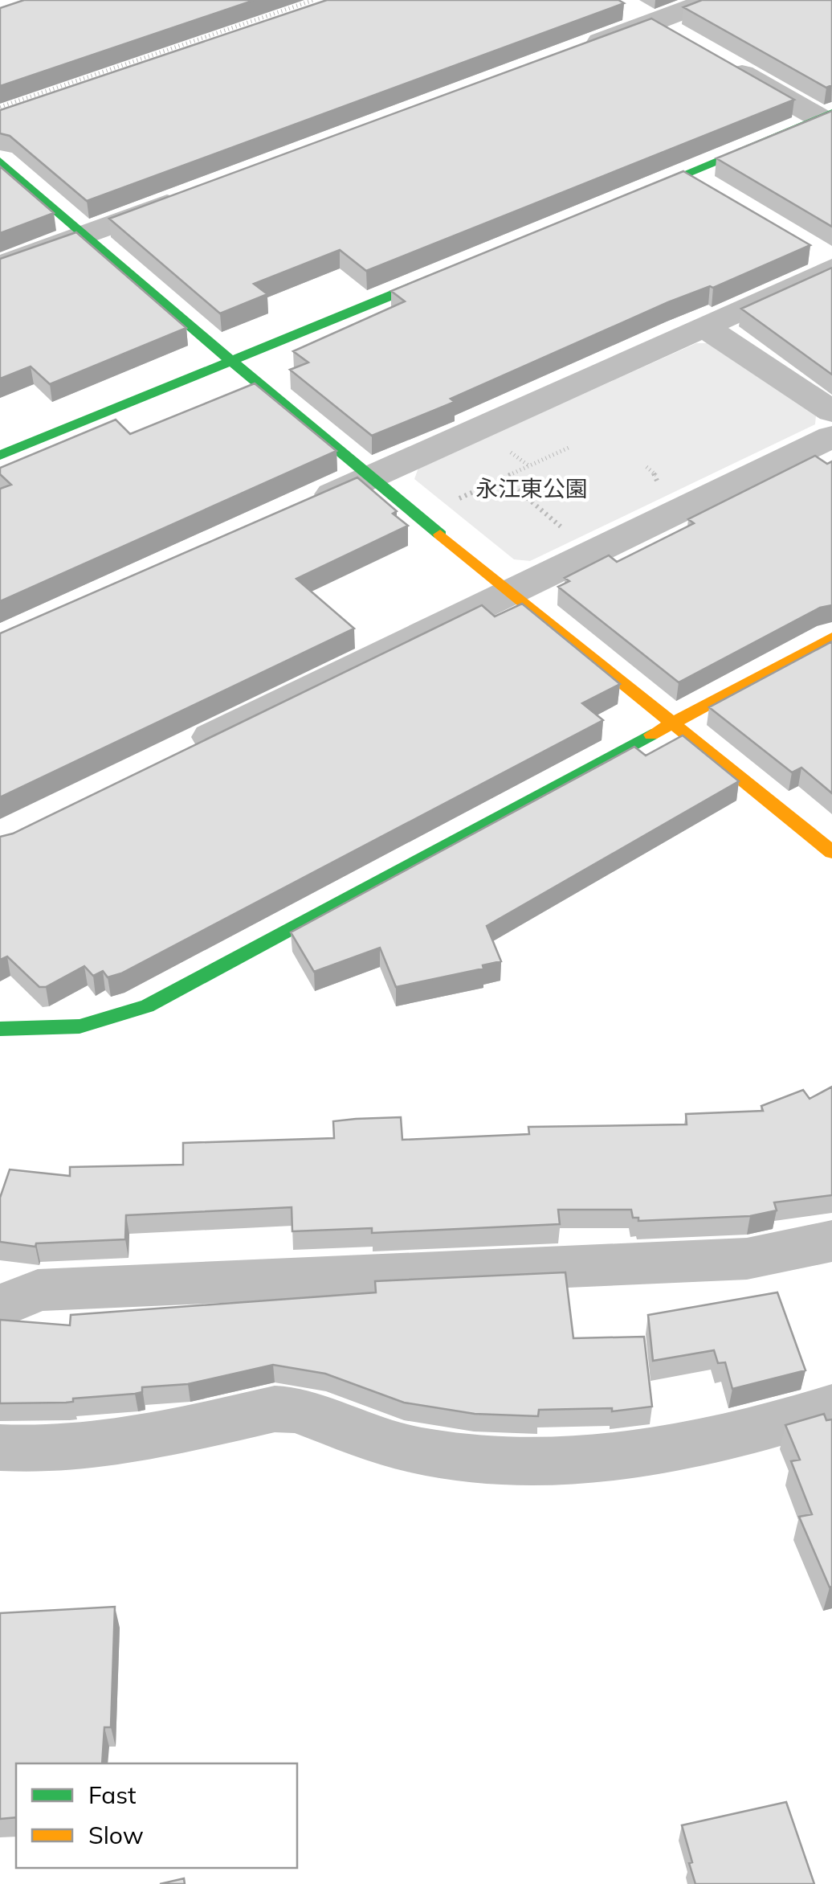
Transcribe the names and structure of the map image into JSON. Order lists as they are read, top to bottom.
{
  "parks": ["永江東公園"],
  "legend": ["Fast", "Slow"]
}
